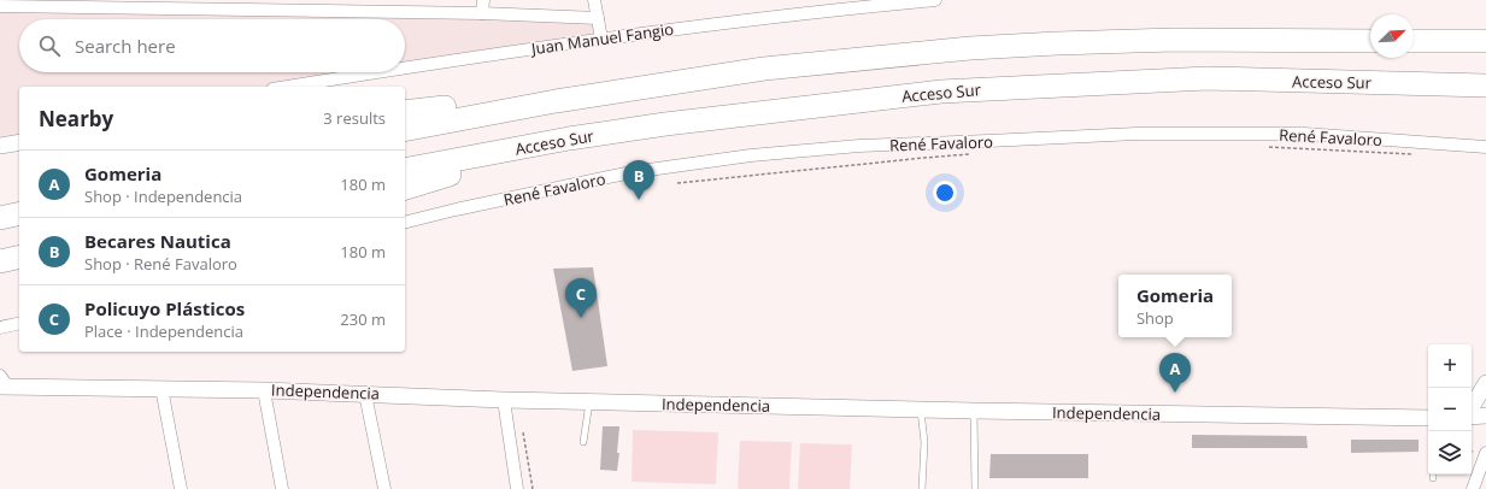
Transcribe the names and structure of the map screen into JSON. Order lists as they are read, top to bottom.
{
  "streets": {
    "highway": ["Acceso Sur"],
    "street": ["Juan Manuel Fangio", "René Favaloro", "Independencia"]
  },
  "north": "top right",
  "page": {
    "search": "Search here",
    "heading": ["Nearby", "3 results"],
    "list": [
      {
        "mark": "A",
        "name": "Gomeria",
        "note": "Shop · Independencia",
        "value": "180 m"
      },
      {
        "mark": "B",
        "name": "Becares Nautica",
        "note": "Shop · René Favaloro",
        "value": "180 m"
      },
      {
        "mark": "C",
        "name": "Policuyo Plásticos",
        "note": "Place · Independencia",
        "value": "230 m"
      }
    ],
    "pins": ["B", "C", "A"],
    "popup": ["Gomeria", "Shop"],
    "map_buttons": ["+", "−"]
  }
}
